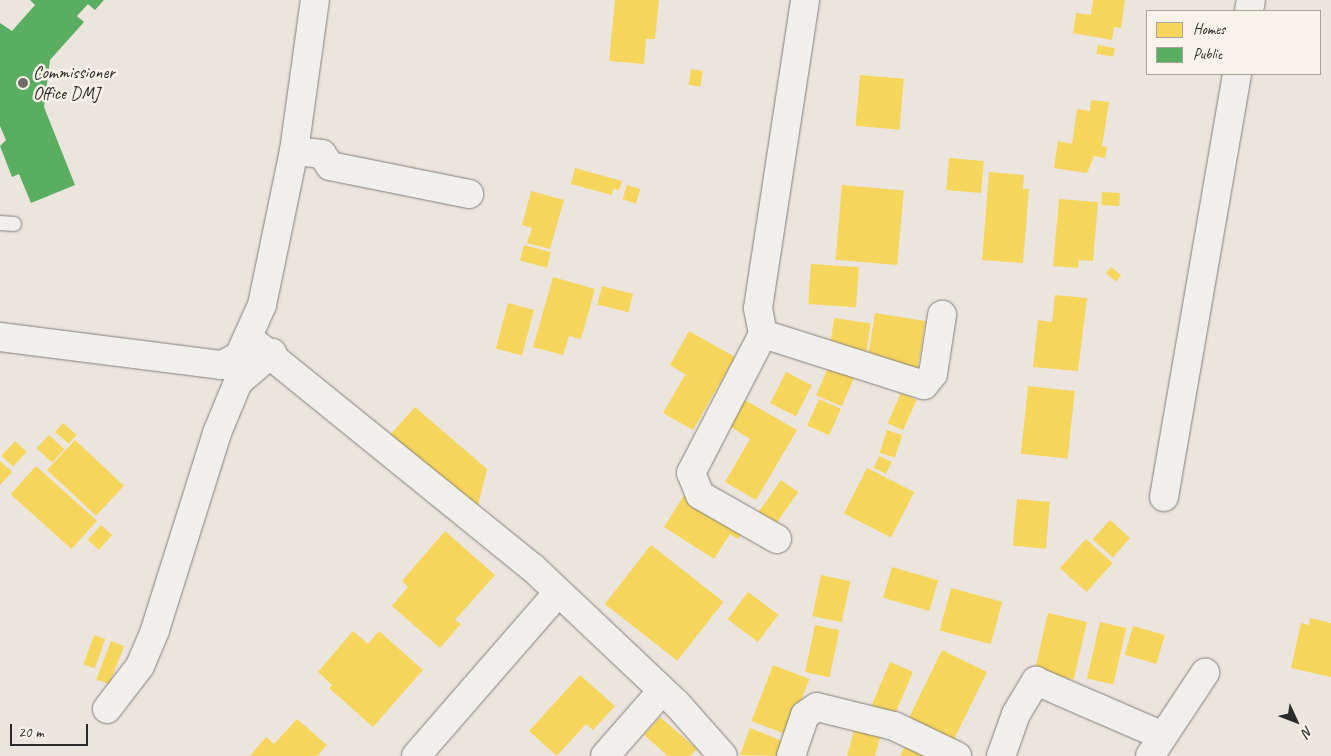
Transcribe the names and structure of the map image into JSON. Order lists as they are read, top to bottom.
{
  "places": ["Commissioner Office DMJ"],
  "legend": ["Homes", "Public"],
  "scale_bar": "20 m",
  "north": "bottom right"
}
